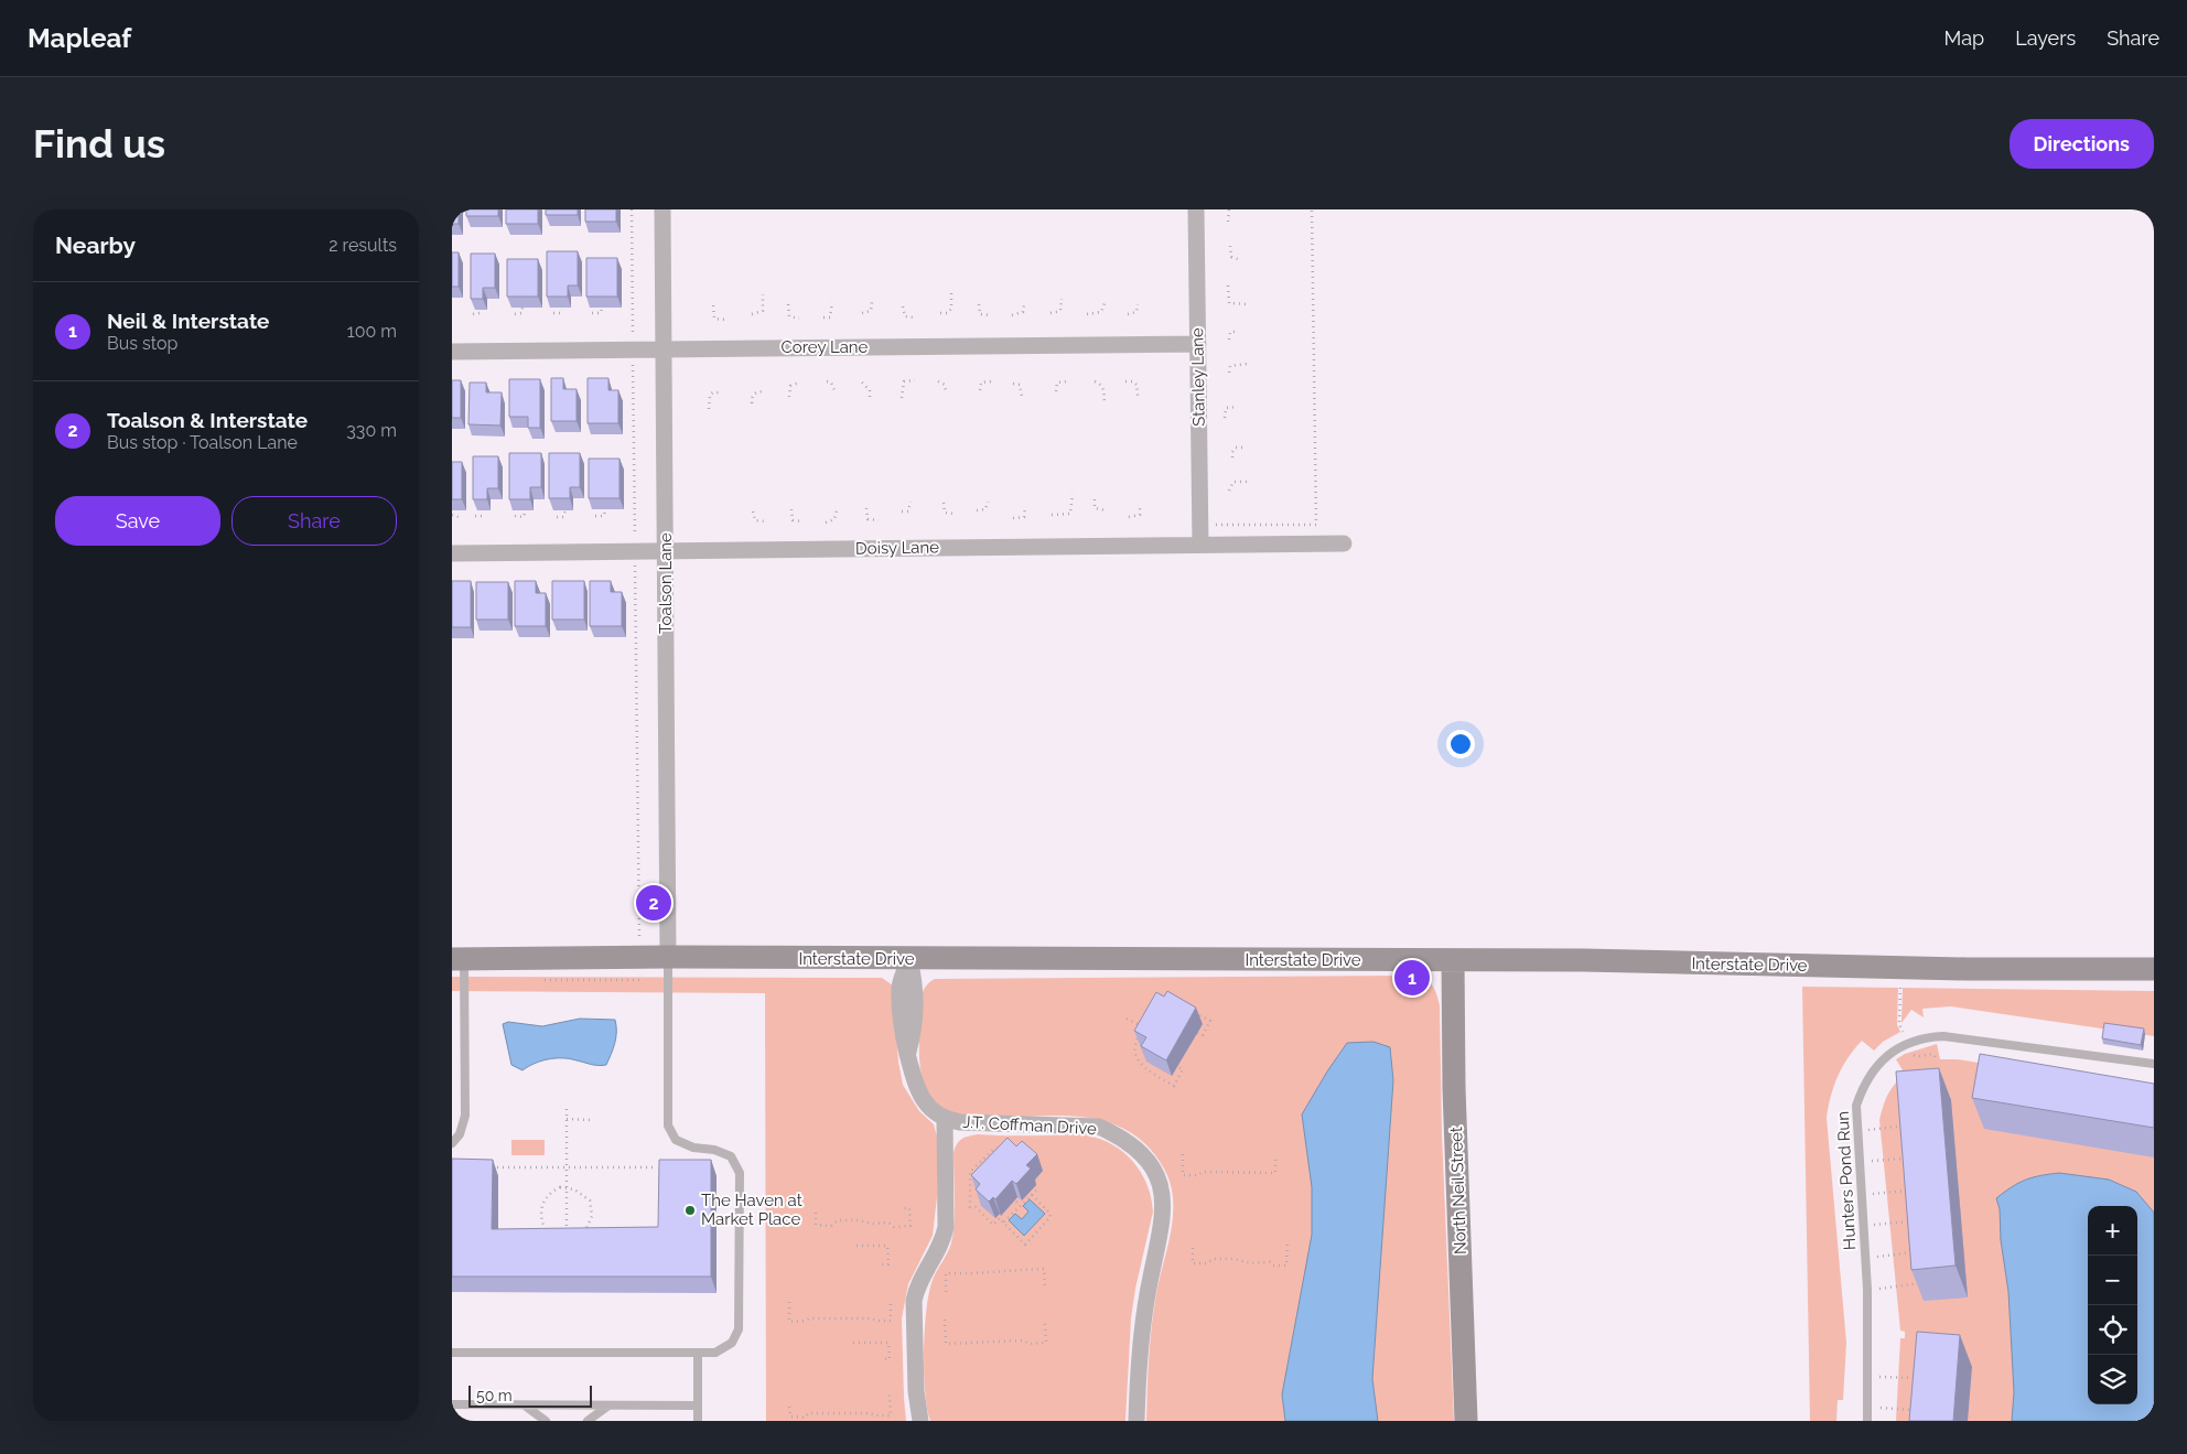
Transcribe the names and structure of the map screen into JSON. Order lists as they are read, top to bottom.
{
  "streets": {
    "main road": ["Interstate Drive", "North Neil Street"],
    "street": [
      "Corey Lane",
      "Stanley Lane",
      "Doisy Lane",
      "Toalson Lane",
      "J.T. Coffman Drive"
    ],
    "lane": ["Hunters Pond Run"]
  },
  "crossings": [
    ["Corey Lane", "Stanley Lane"],
    ["Corey Lane", "Toalson Lane"],
    ["Stanley Lane", "Doisy Lane"],
    ["Doisy Lane", "Toalson Lane"],
    ["Toalson Lane", "Interstate Drive"],
    ["Interstate Drive", "J.T. Coffman Drive"],
    ["Interstate Drive", "North Neil Street"]
  ],
  "places": ["The Haven at Market Place"],
  "scale_bar": "50 m",
  "page": {
    "header": "Mapleaf",
    "nav": ["Map", "Layers", "Share"],
    "buttons": [
      "Directions",
      ["Save", "Share"]
    ],
    "title": "Find us",
    "heading": ["Nearby", "2 results"],
    "list": [
      {
        "mark": "1",
        "name": "Neil & Interstate",
        "note": "Bus stop",
        "value": "100 m"
      },
      {
        "mark": "2",
        "name": "Toalson & Interstate",
        "note": "Bus stop · Toalson Lane",
        "value": "330 m"
      }
    ],
    "pins": ["2", "1"],
    "map_buttons": ["+", "−"],
    "scale": "50 m"
  }
}
